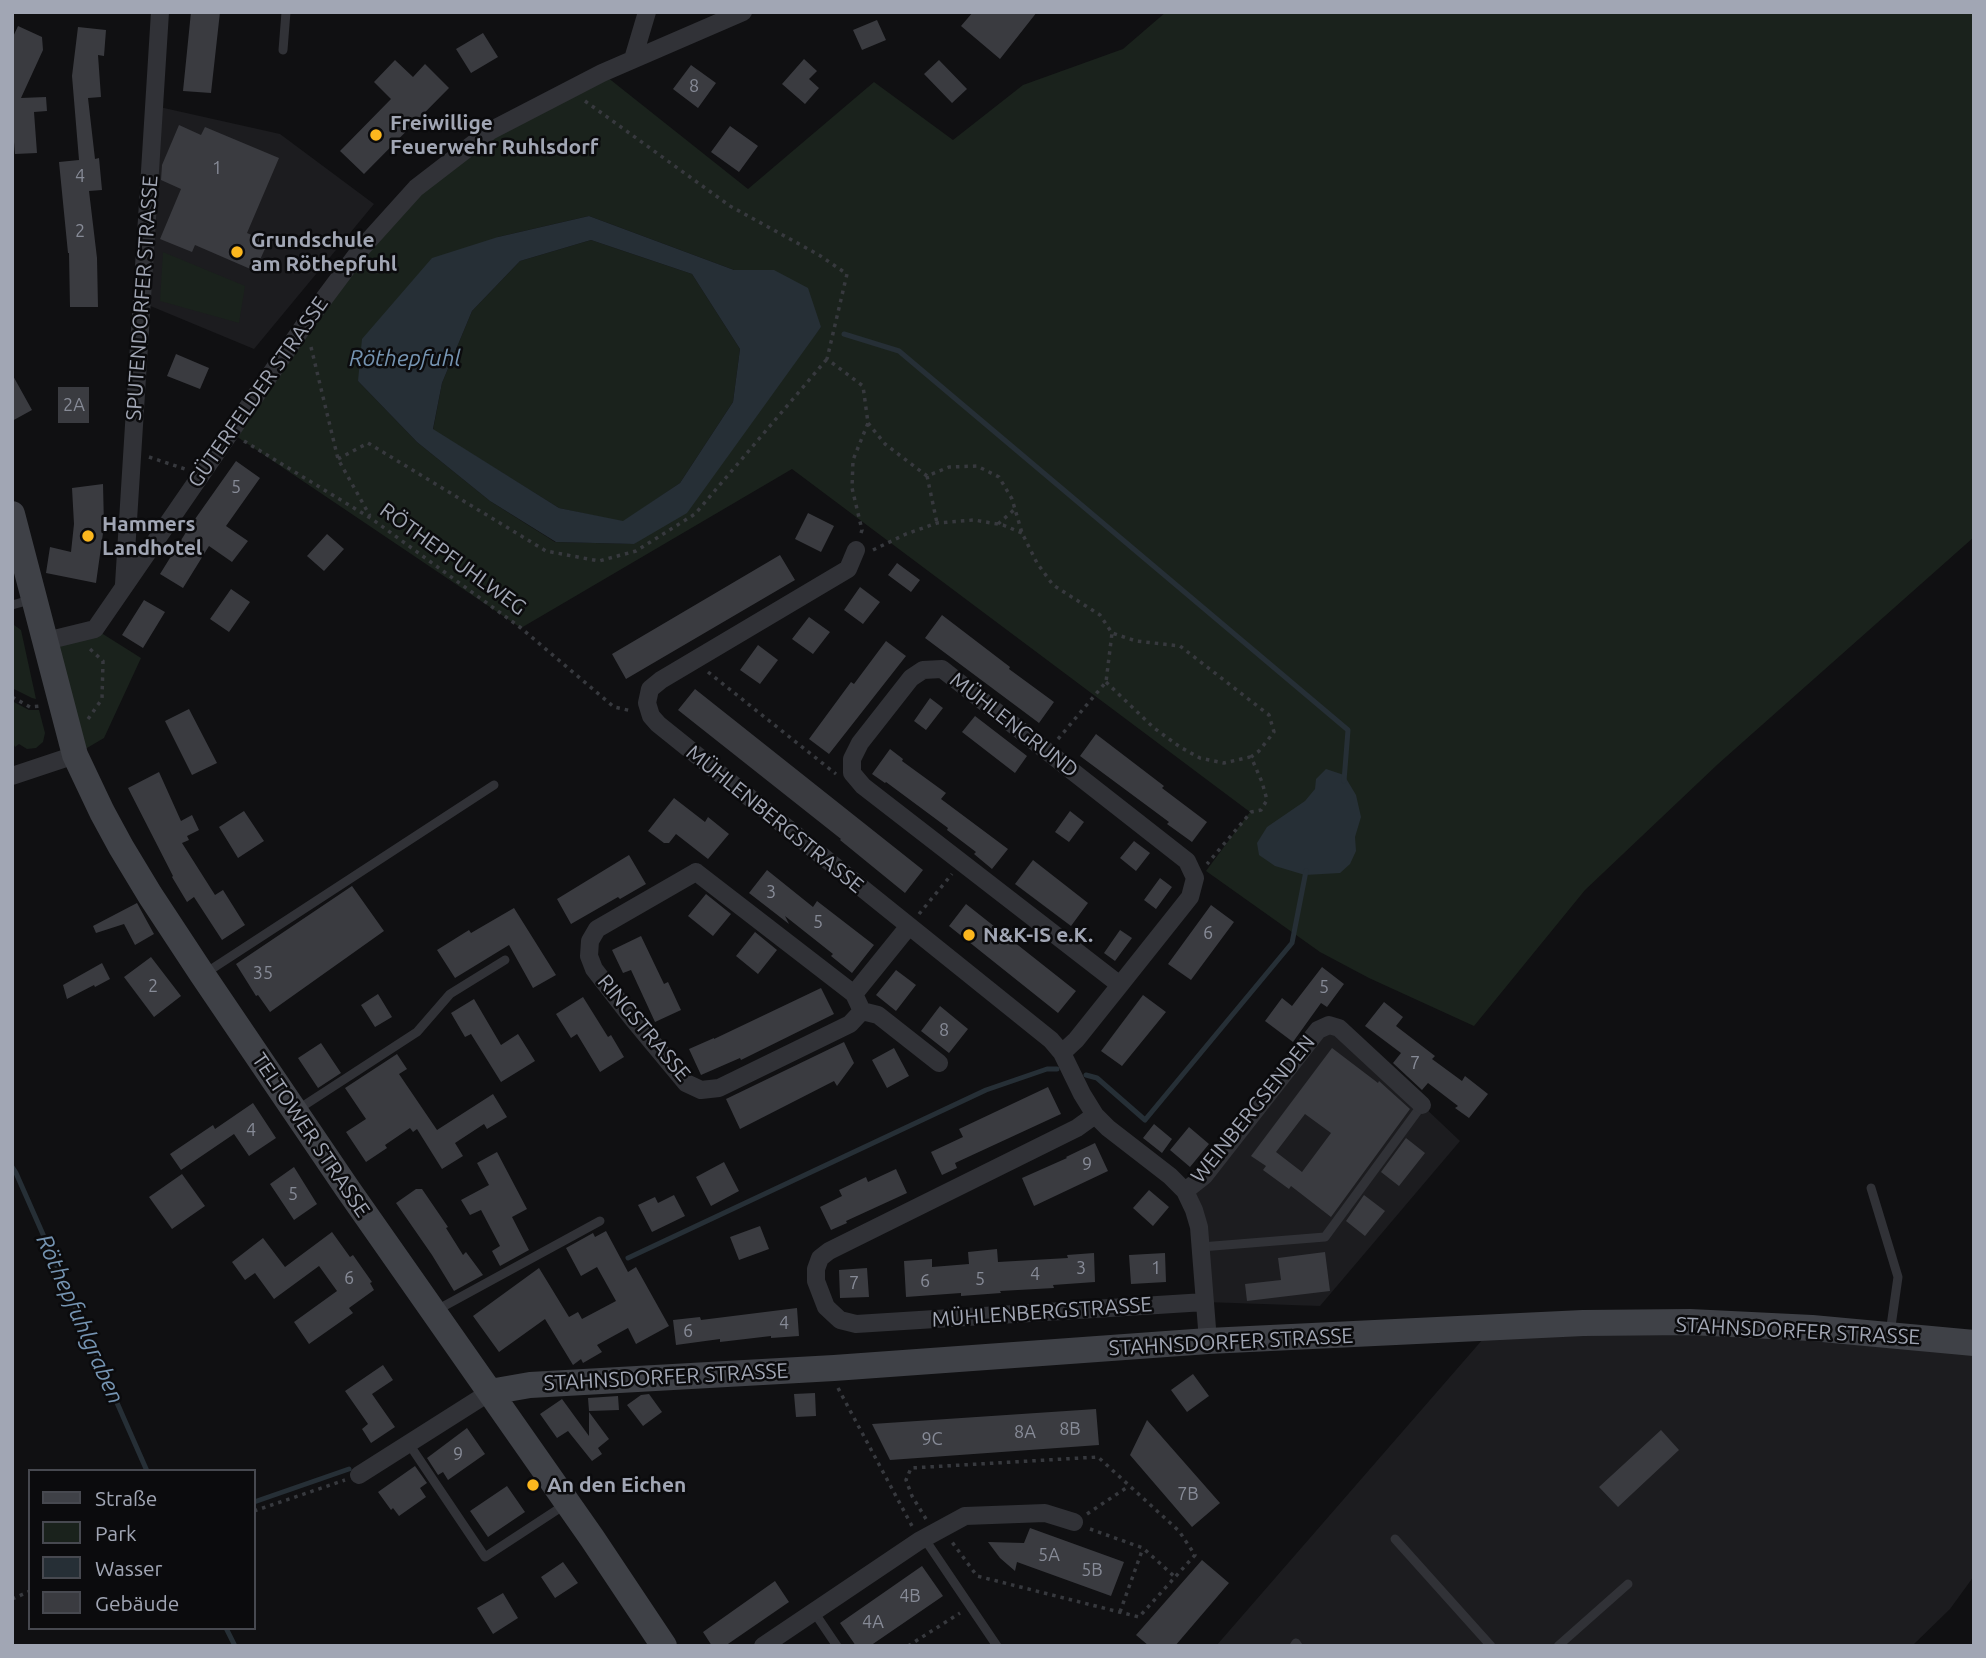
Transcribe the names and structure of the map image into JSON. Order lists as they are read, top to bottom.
{
  "streets": {
    "street": [
      "SPUTENDORFER STRASSE",
      "GÜTERFELDER STRASSE",
      "MÜHLENGRUND",
      "MÜHLENBERGSTRASSE",
      "RINGSTRASSE",
      "WEINBERGSENDEN",
      "TELTOWER STRASSE",
      "STAHNSDORFER STRASSE"
    ],
    "path": ["RÖTHEPFUHLWEG"]
  },
  "crossings": [
    ["SPUTENDORFER STRASSE", "GÜTERFELDER STRASSE"],
    ["GÜTERFELDER STRASSE", "RÖTHEPFUHLWEG"],
    ["GÜTERFELDER STRASSE", "TELTOWER STRASSE"],
    ["RÖTHEPFUHLWEG", "MÜHLENBERGSTRASSE"],
    ["MÜHLENBERGSTRASSE", "WEINBERGSENDEN"],
    ["MÜHLENBERGSTRASSE", "STAHNSDORFER STRASSE"],
    ["TELTOWER STRASSE", "STAHNSDORFER STRASSE"]
  ],
  "water": ["Röthepfuhl", "Röthepfuhlgraben"],
  "places": [
    "Freiwillige Feuerwehr Ruhlsdorf",
    "Grundschule am Röthepfuhl",
    "Hammers Landhotel",
    "N&K-IS e.K.",
    "An den Eichen"
  ],
  "house_numbers": [
    "8",
    "1",
    "4",
    "2",
    "2A",
    "5",
    "3",
    "5",
    "6",
    "35",
    "2",
    "5",
    "8",
    "7",
    "4",
    "9",
    "5",
    "3",
    "1",
    "4",
    "6",
    "5",
    "6",
    "7",
    "4",
    "6",
    "8B",
    "8A",
    "9C",
    "9",
    "7B",
    "5A",
    "5B",
    "4B",
    "4A"
  ],
  "legend": [
    "Straße",
    "Park",
    "Wasser",
    "Gebäude"
  ]
}
